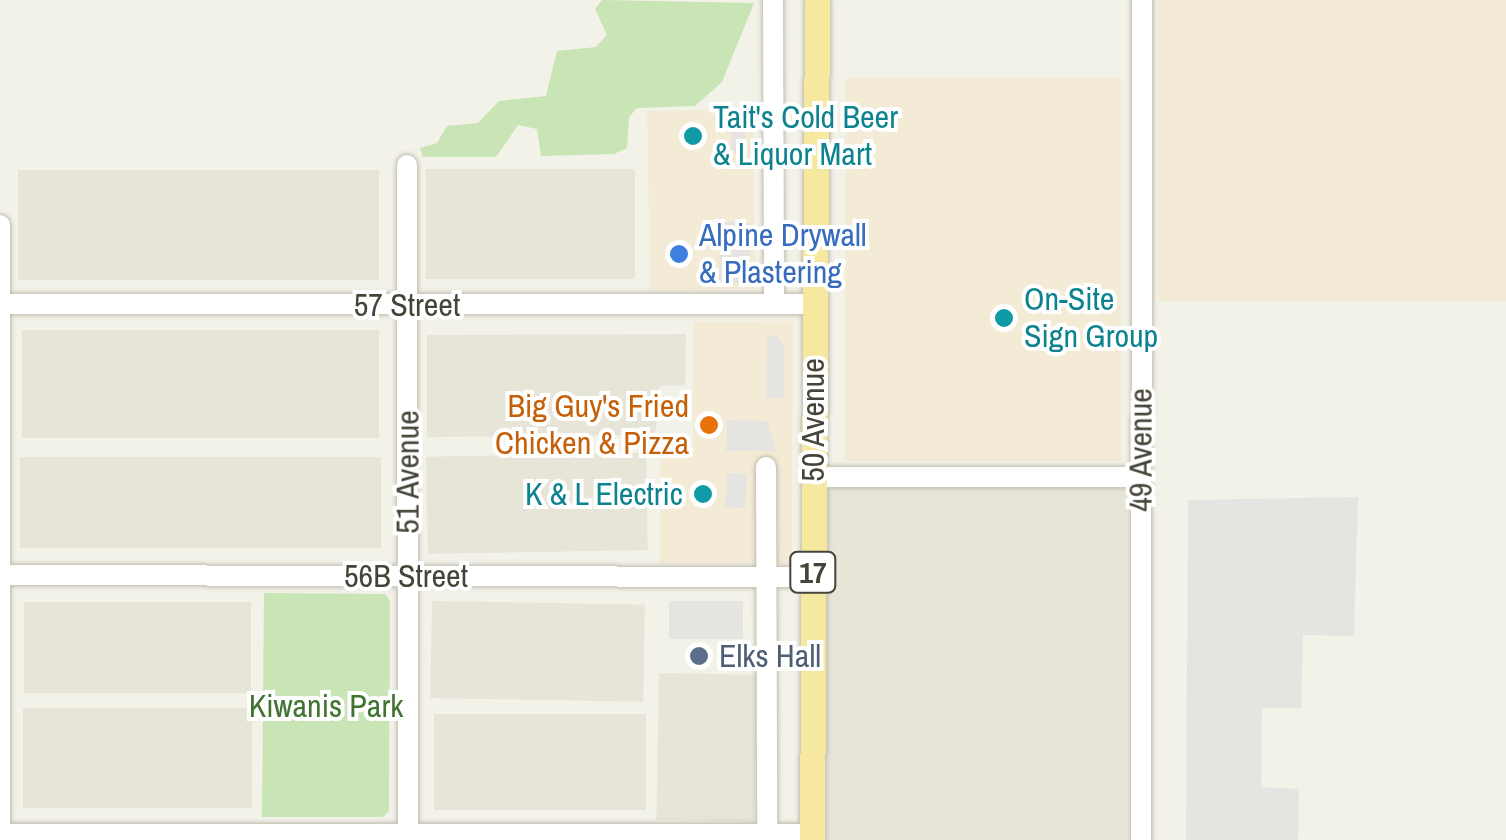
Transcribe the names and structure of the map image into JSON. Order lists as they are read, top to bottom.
{
  "streets": {
    "main road": ["50 Avenue", "17"],
    "street": [
      "57 Street",
      "49 Avenue",
      "51 Avenue",
      "56B Street"
    ]
  },
  "crossings": [
    ["57 Street", "50 Avenue"],
    ["57 Street", "51 Avenue"],
    ["50 Avenue", "56B Street"],
    ["51 Avenue", "56B Street"]
  ],
  "parks": ["Kiwanis Park"],
  "places": [
    "Tait's Cold Beer & Liquor Mart",
    "Alpine Drywall & Plastering",
    "On-Site Sign Group",
    "Big Guy's Fried Chicken & Pizza",
    "K & L Electric",
    "Elks Hall"
  ]
}
